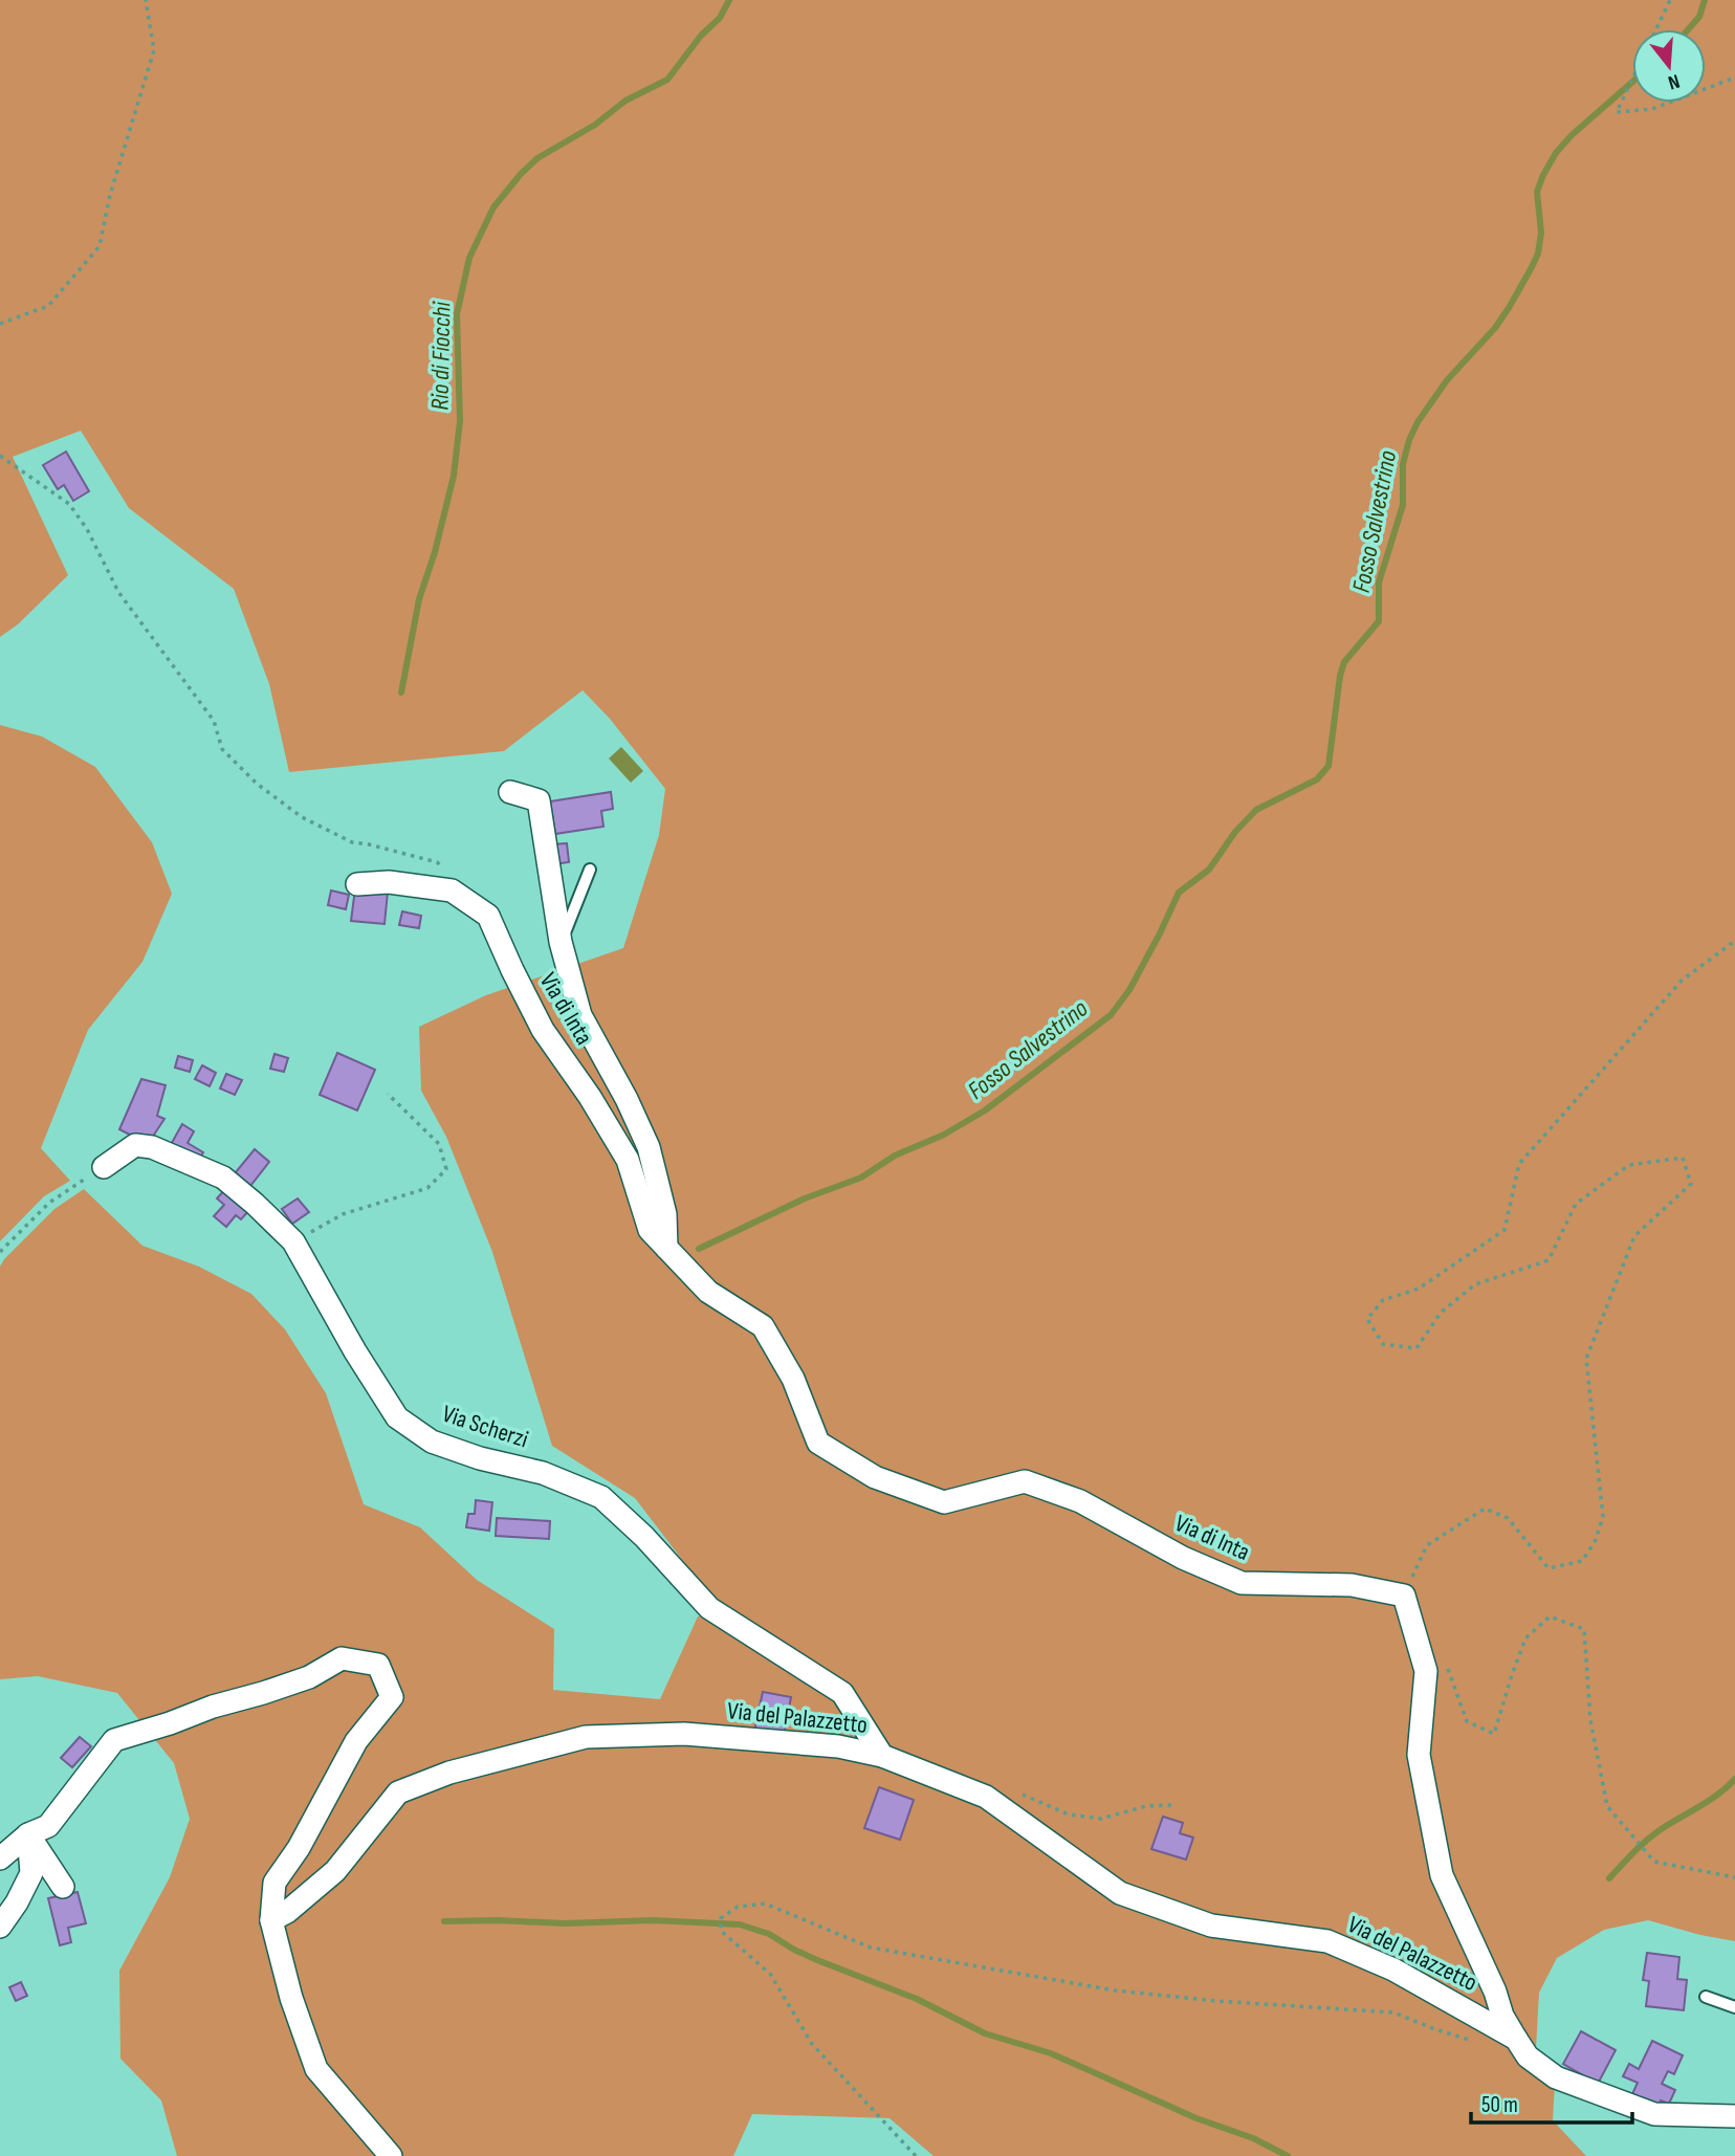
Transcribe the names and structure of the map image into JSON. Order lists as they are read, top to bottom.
{
  "streets": {
    "street": ["Via di Inta", "Via Scherzi", "Via del Palazzetto"]
  },
  "crossings": [
    ["Via Scherzi", "Via del Palazzetto"]
  ],
  "water": ["Rio di Fiocchi", "Fosso Salvestrino"],
  "scale_bar": "50 m",
  "north": "bottom"
}
